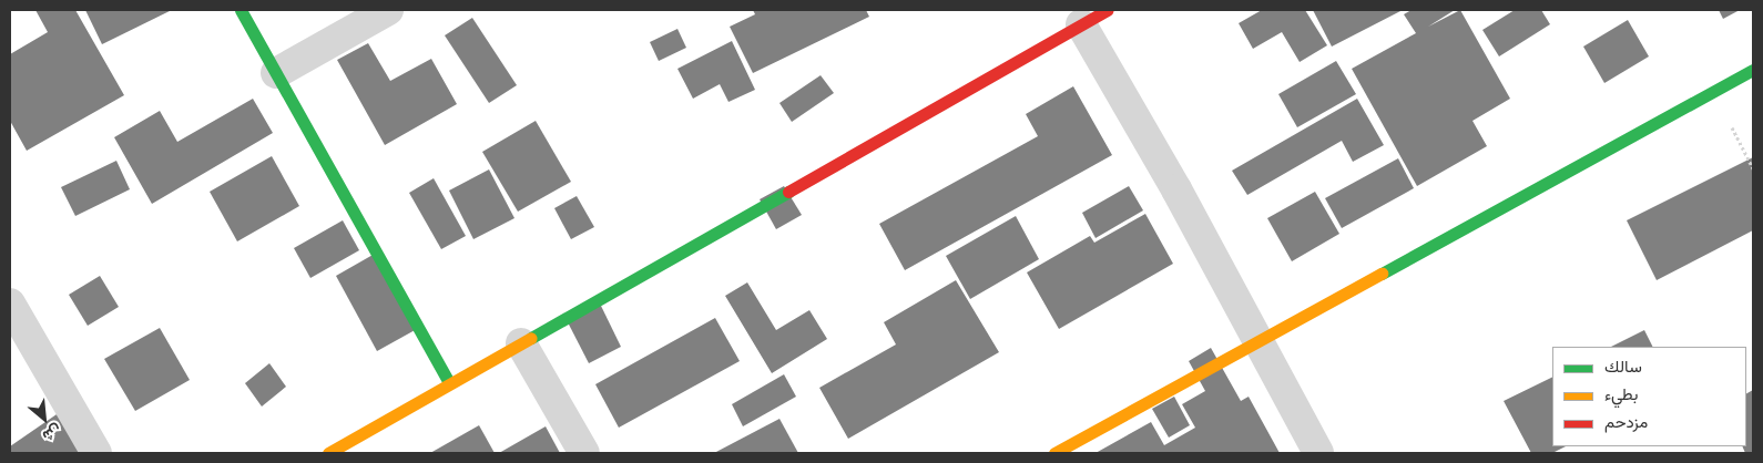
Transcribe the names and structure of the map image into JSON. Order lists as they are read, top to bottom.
{
  "legend": ["سالك", "بطيء", "مزدحم"],
  "north": "bottom right"
}
